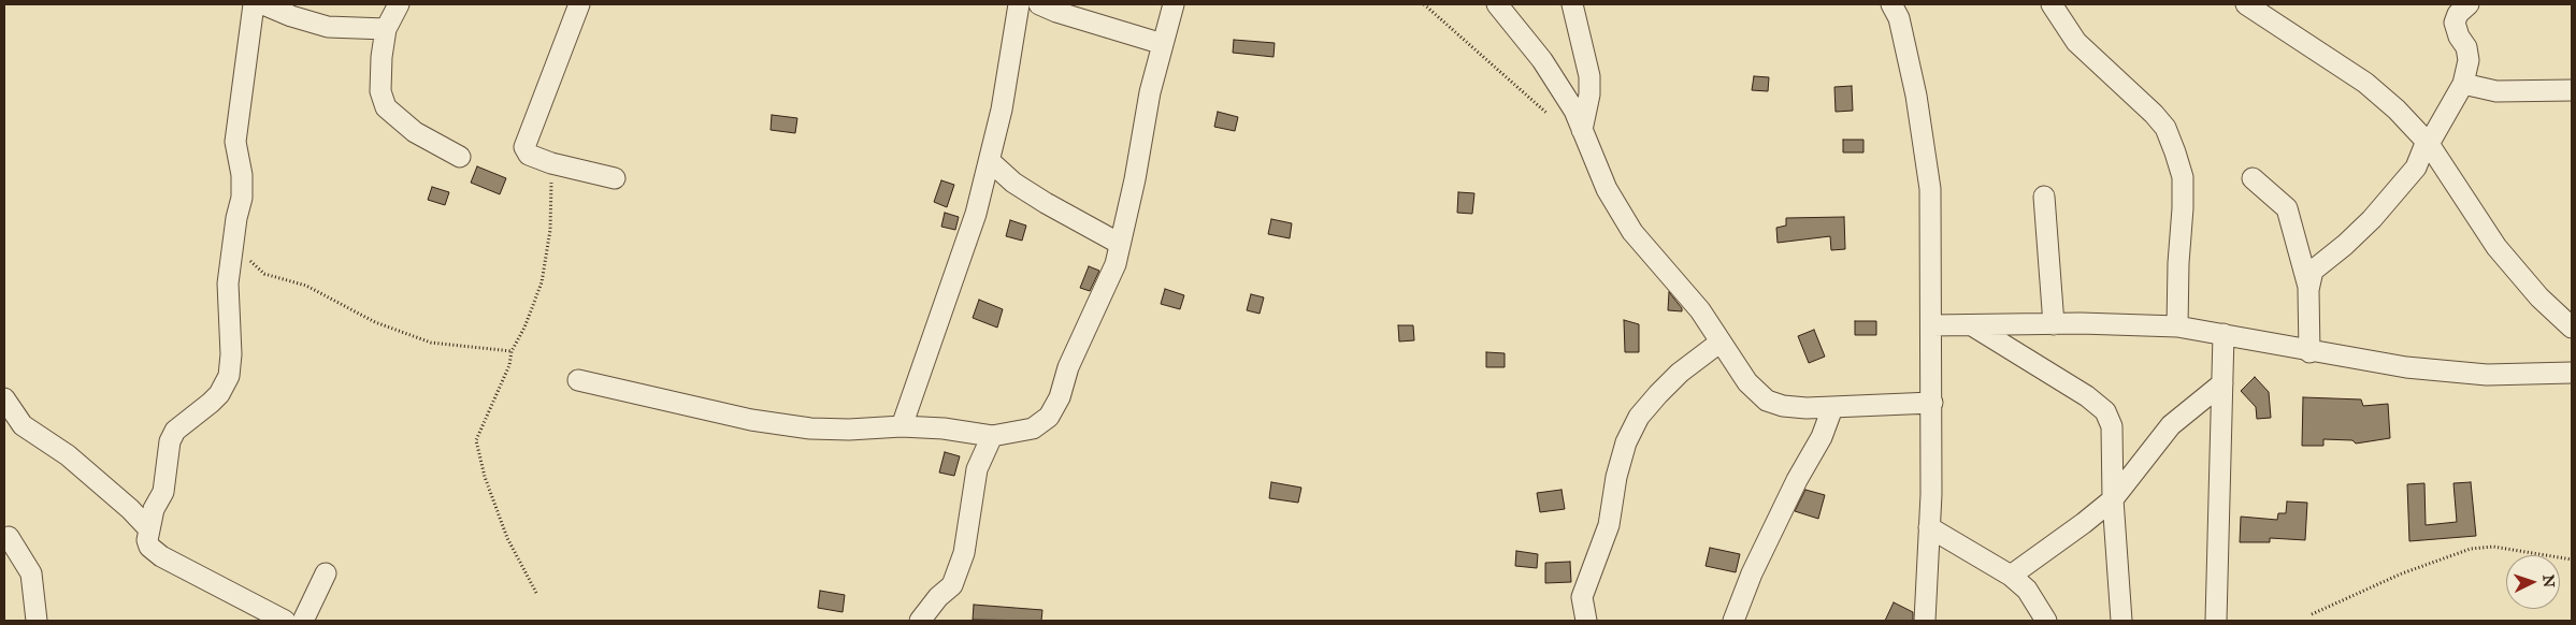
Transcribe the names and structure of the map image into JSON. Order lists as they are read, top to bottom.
{
  "north": "right"
}
